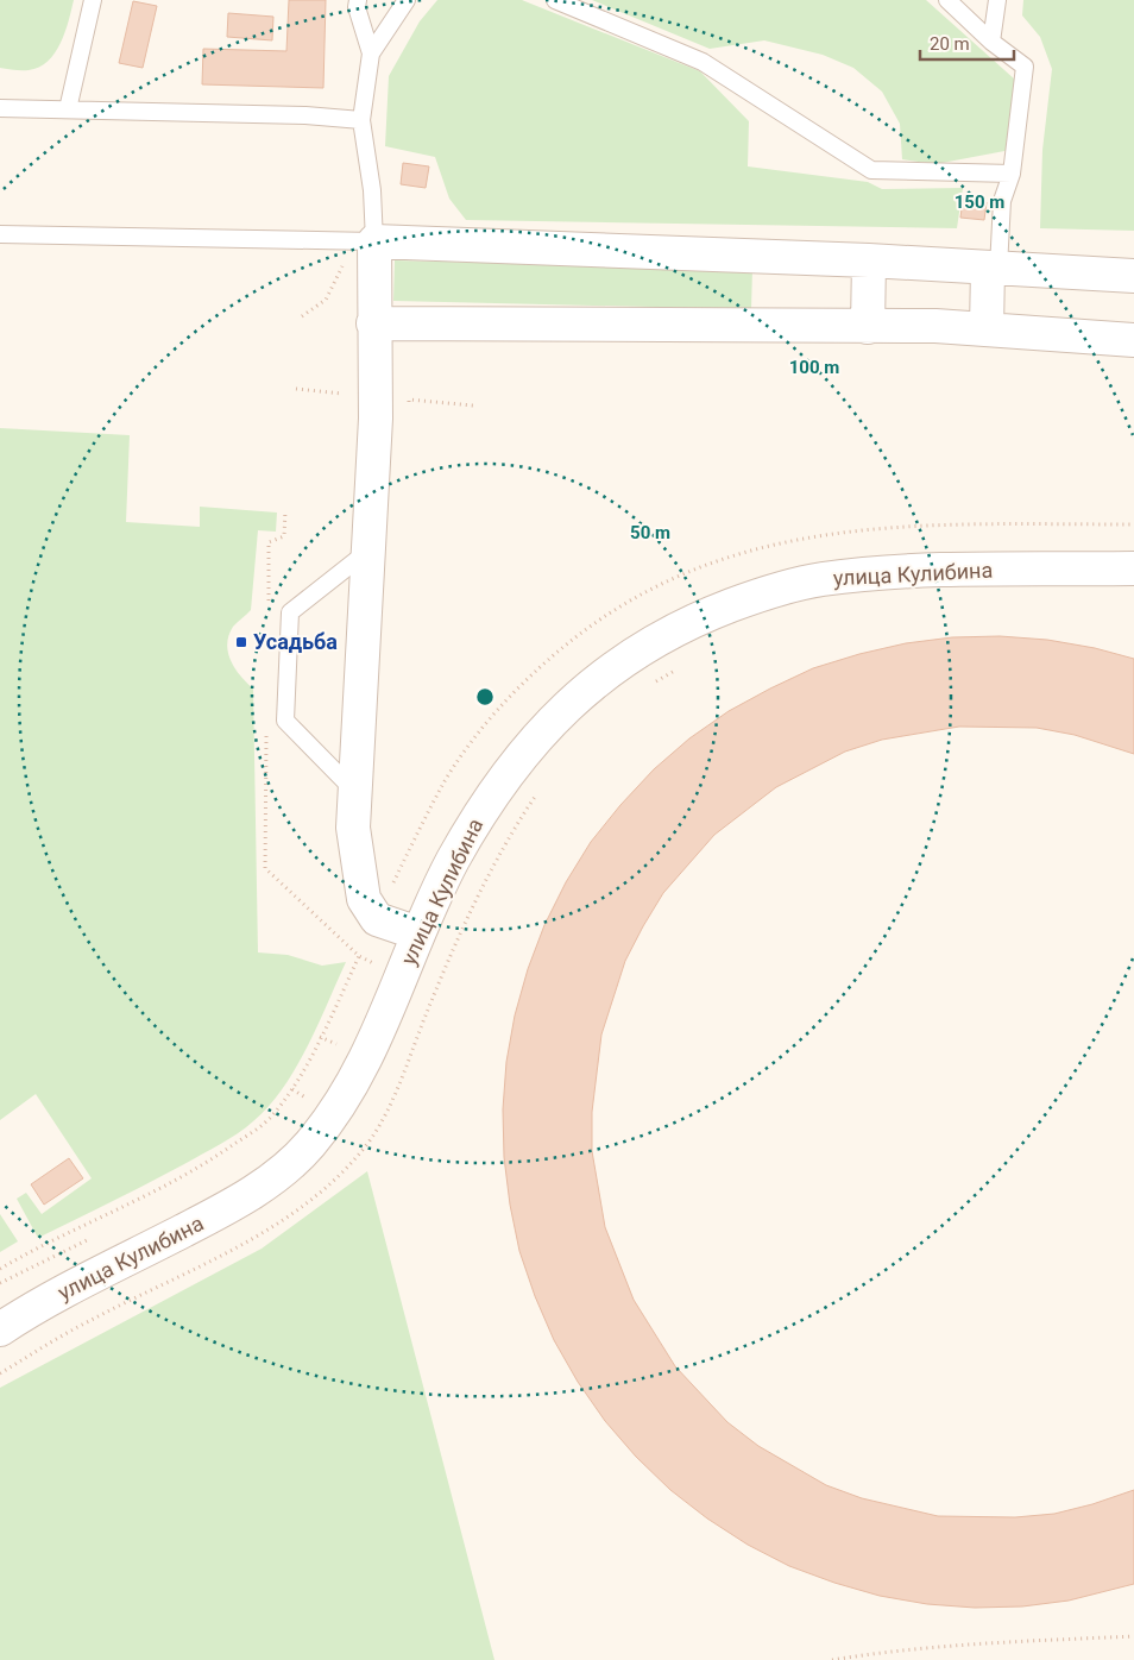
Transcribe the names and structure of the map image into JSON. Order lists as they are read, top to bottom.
{
  "streets": {
    "street": ["улица Кулибина"]
  },
  "places": {
    "transit": ["Усадьба"]
  },
  "scale_bar": "20 m",
  "rings": ["150 m", "100 m", "50 m"]
}
